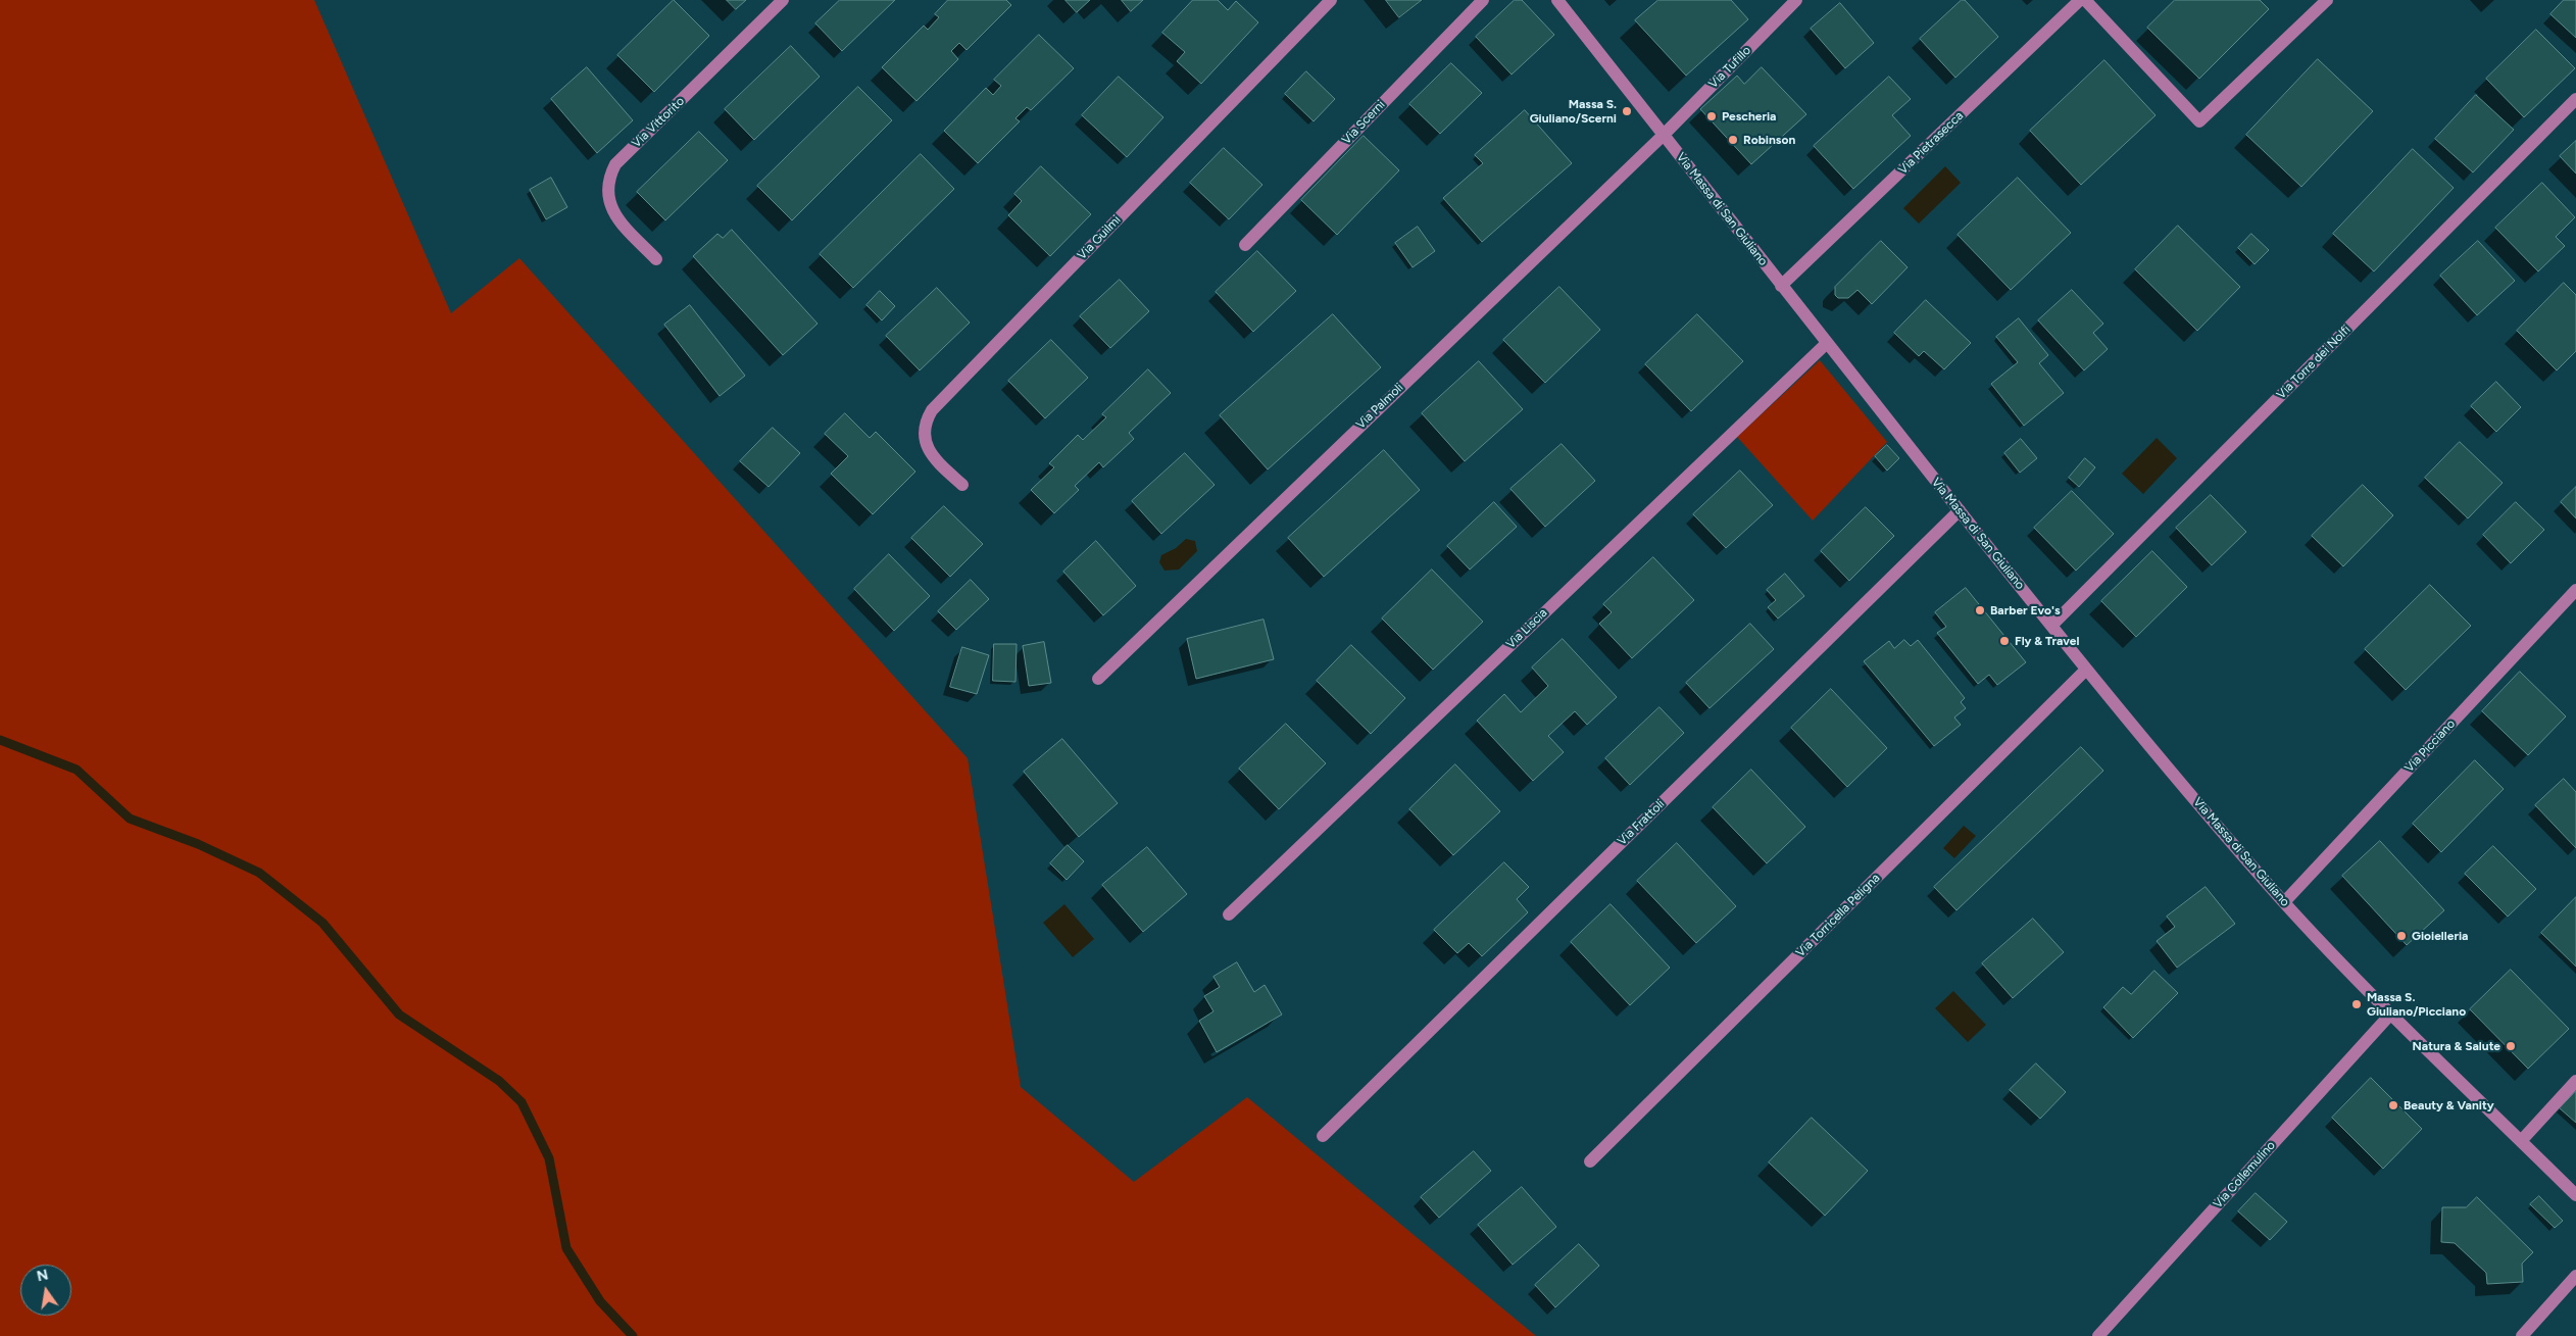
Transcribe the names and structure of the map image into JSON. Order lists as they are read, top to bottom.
{
  "streets": {
    "street": [
      "Via Tufillo",
      "Via Vittorito",
      "Via Scerni",
      "Via Pietrasecca",
      "Via Massa di San Giuliano",
      "Via Guilmi",
      "Via Torre dei Nolfi",
      "Via Palmoli",
      "Via Liscia",
      "Via Picciano",
      "Via Frattoli",
      "Via Torricella Peligna",
      "Via Collemulino"
    ]
  },
  "crossings": [
    ["Via Tufillo", "Via Massa di San Giuliano"],
    ["Via Tufillo", "Via Palmoli"],
    ["Via Pietrasecca", "Via Massa di San Giuliano"],
    ["Via Massa di San Giuliano", "Via Torre dei Nolfi"],
    ["Via Massa di San Giuliano", "Via Palmoli"],
    ["Via Massa di San Giuliano", "Via Liscia"],
    ["Via Massa di San Giuliano", "Via Picciano"],
    ["Via Massa di San Giuliano", "Via Frattoli"],
    ["Via Massa di San Giuliano", "Via Torricella Peligna"],
    ["Via Massa di San Giuliano", "Via Collemulino"]
  ],
  "places": [
    "Massa S. Giuliano/Scerni",
    "Pescheria",
    "Robinson",
    "Barber Evo's",
    "Fly & Travel",
    "Gioielleria",
    "Massa S. Giuliano/Picciano",
    "Natura & Salute",
    "Beauty & Vanity"
  ],
  "north": "top"
}
